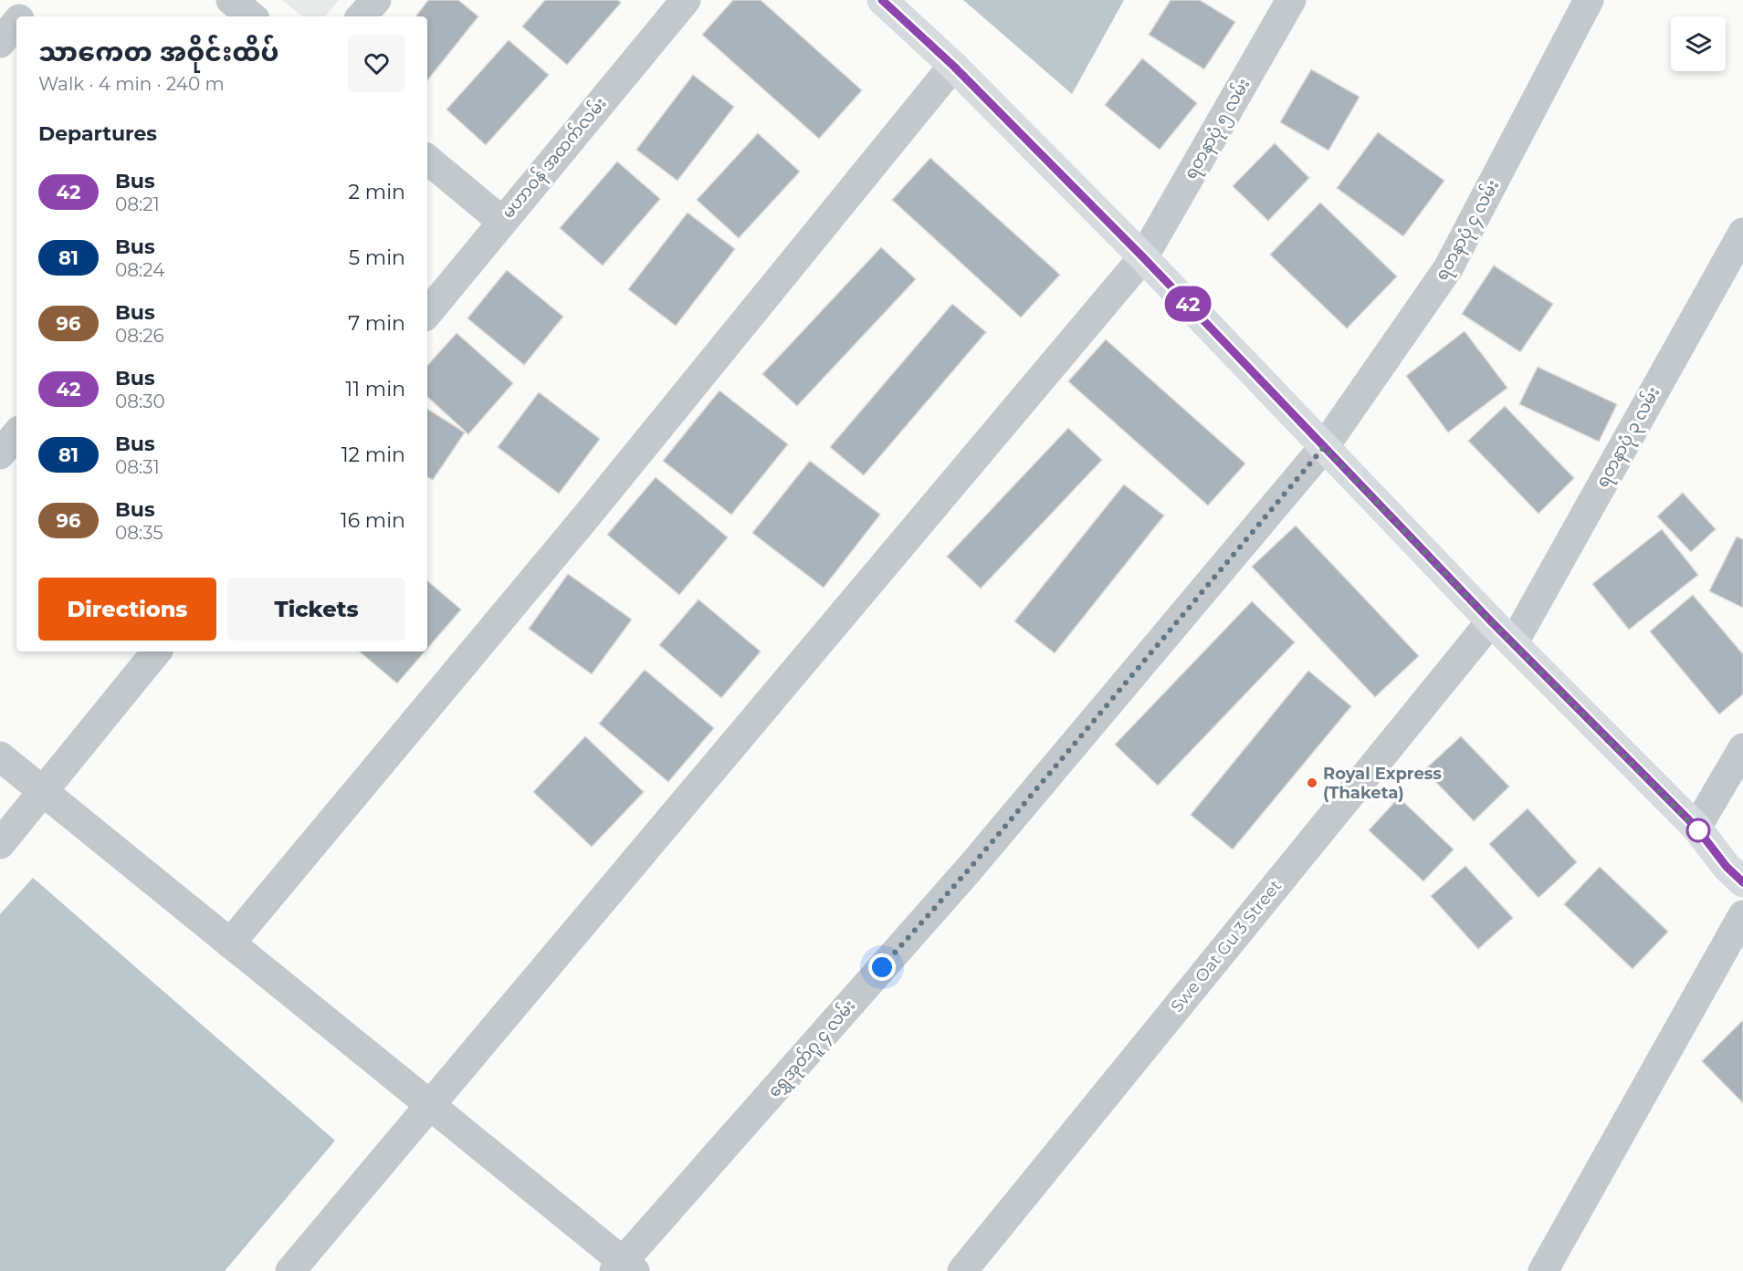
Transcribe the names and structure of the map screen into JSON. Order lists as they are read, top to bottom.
{
  "streets": {
    "street": [
      "ရတနာပုံ ၅ လမ်း",
      "မဟာဝန် အထက်လမ်း",
      "ရတနာပုံ ၄ လမ်း",
      "ရတနာပုံ ၃ လမ်း",
      "Swe Oat Gu 3 Street",
      "ရွှေအုတ်ဂူ ၄ လမ်း"
    ]
  },
  "crossings": [
    ["ရတနာပုံ ၄ လမ်း", "ရွှေအုတ်ဂူ ၄ လမ်း"]
  ],
  "places": ["Royal Express (Thaketa)"],
  "lines": ["bus line 42"],
  "page": {
    "on_map": "42",
    "heading": [
      ["သာကေတ အဝိုင်းထိပ်", "Walk · 4 min · 240 m"],
      "Departures"
    ],
    "list": [
      {
        "mark": "42",
        "name": "Bus",
        "note": "08:21",
        "value": "2 min"
      },
      {
        "mark": "81",
        "name": "Bus",
        "note": "08:24",
        "value": "5 min"
      },
      {
        "mark": "96",
        "name": "Bus",
        "note": "08:26",
        "value": "7 min"
      },
      {
        "mark": "42",
        "name": "Bus",
        "note": "08:30",
        "value": "11 min"
      },
      {
        "mark": "81",
        "name": "Bus",
        "note": "08:31",
        "value": "12 min"
      },
      {
        "mark": "96",
        "name": "Bus",
        "note": "08:35",
        "value": "16 min"
      }
    ],
    "buttons": ["Directions", "Tickets"]
  }
}
